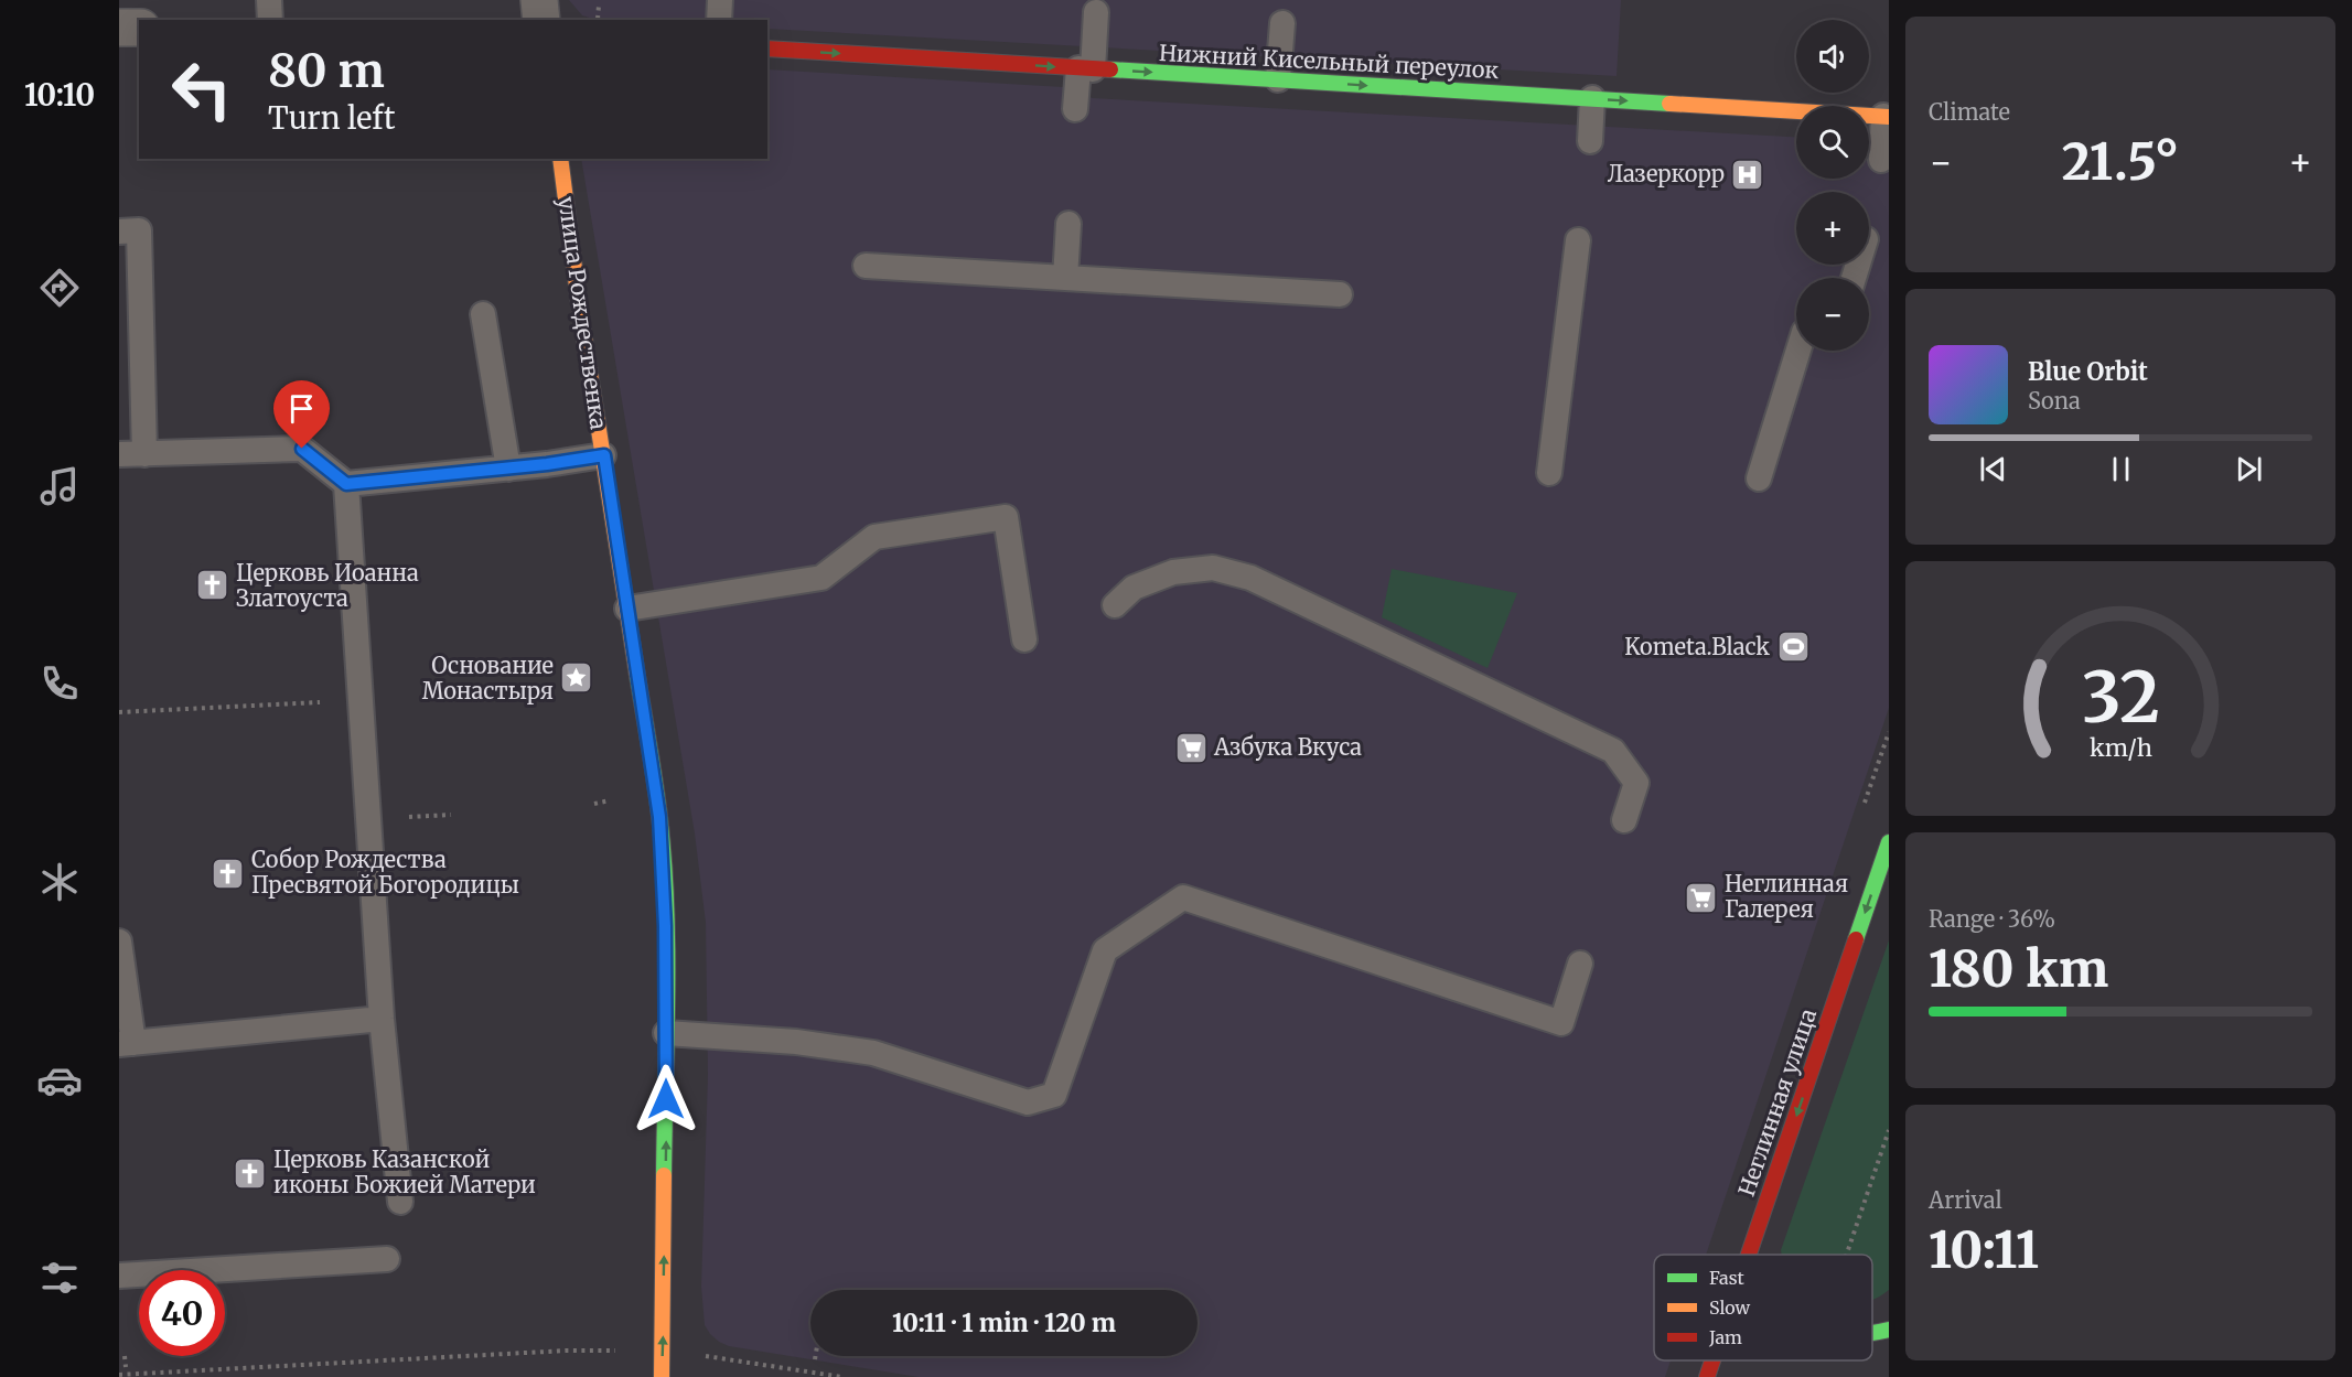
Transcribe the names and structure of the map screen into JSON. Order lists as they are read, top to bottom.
{
  "streets": {
    "street": ["Нижний Кисельный переулок", "улица Рождественка", "Неглинная улица"]
  },
  "one_way": ["Нижний Кисельный переулок", "Неглинная улица"],
  "places": {
    "hospital": ["Лазеркорр"],
    "church": ["Церковь Иоанна Златоуста", "Собор Рождества Пресвятой Богородицы", "Церковь Казанской иконы Божией Матери"],
    "sports": ["Kometa.Black"],
    "place": ["Основание Монастыря"],
    "supermarket": ["Азбука Вкуса", "Неглинная Галерея"]
  },
  "legend": ["Fast", "Slow", "Jam"],
  "page": {
    "tabs": "10:10",
    "tile": [
      "Climate",
      ["Range · 36%", "180 km"],
      ["Arrival", "10:11"]
    ],
    "map_buttons": ["+", "−"],
    "turn": ["80 m", "Turn left"],
    "heat": ["−", "21.5°", "+"],
    "song": ["Blue Orbit", "Sona"],
    "limit": "40",
    "trip": "10:11 · 1 min · 120 m",
    "gauge": ["32", "km/h"]
  }
}
